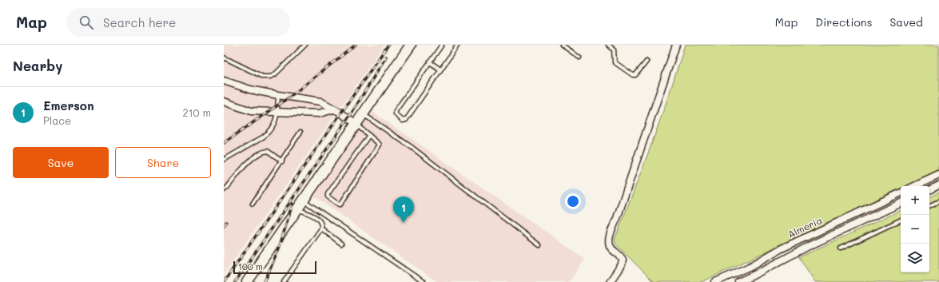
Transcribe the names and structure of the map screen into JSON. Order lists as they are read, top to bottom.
{
  "streets": {
    "street": ["Almería"]
  },
  "scale_bar": "100 m",
  "page": {
    "header": "Map",
    "search": "Search here",
    "nav": ["Map", "Directions", "Saved"],
    "heading": "Nearby",
    "list": [
      {
        "mark": "1",
        "name": "Emerson",
        "note": "Place",
        "value": "210 m"
      }
    ],
    "buttons": ["Save", "Share"],
    "map_buttons": ["+", "−"],
    "pins": "1",
    "scale": "100 m"
  }
}
